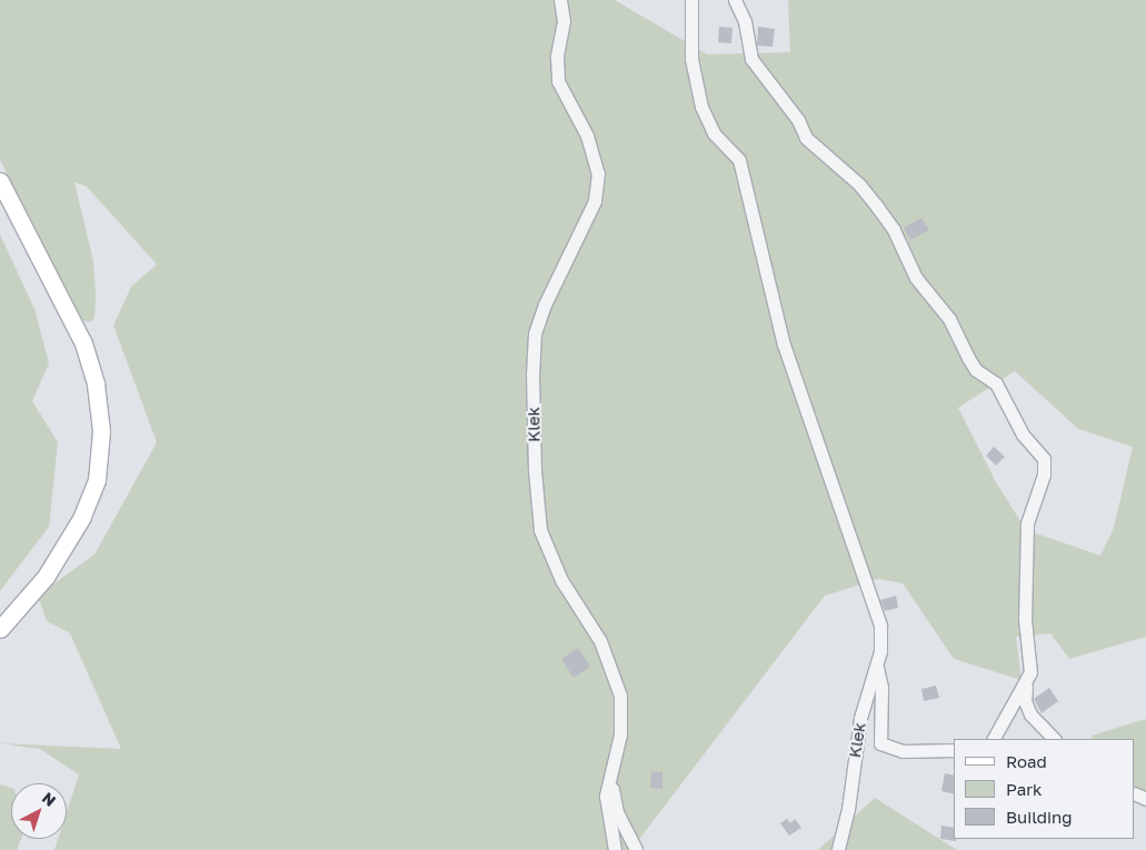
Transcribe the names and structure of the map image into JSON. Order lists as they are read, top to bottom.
{
  "streets": {
    "street": ["Klek"]
  },
  "legend": ["Road", "Park", "Building"],
  "north": "top right"
}
